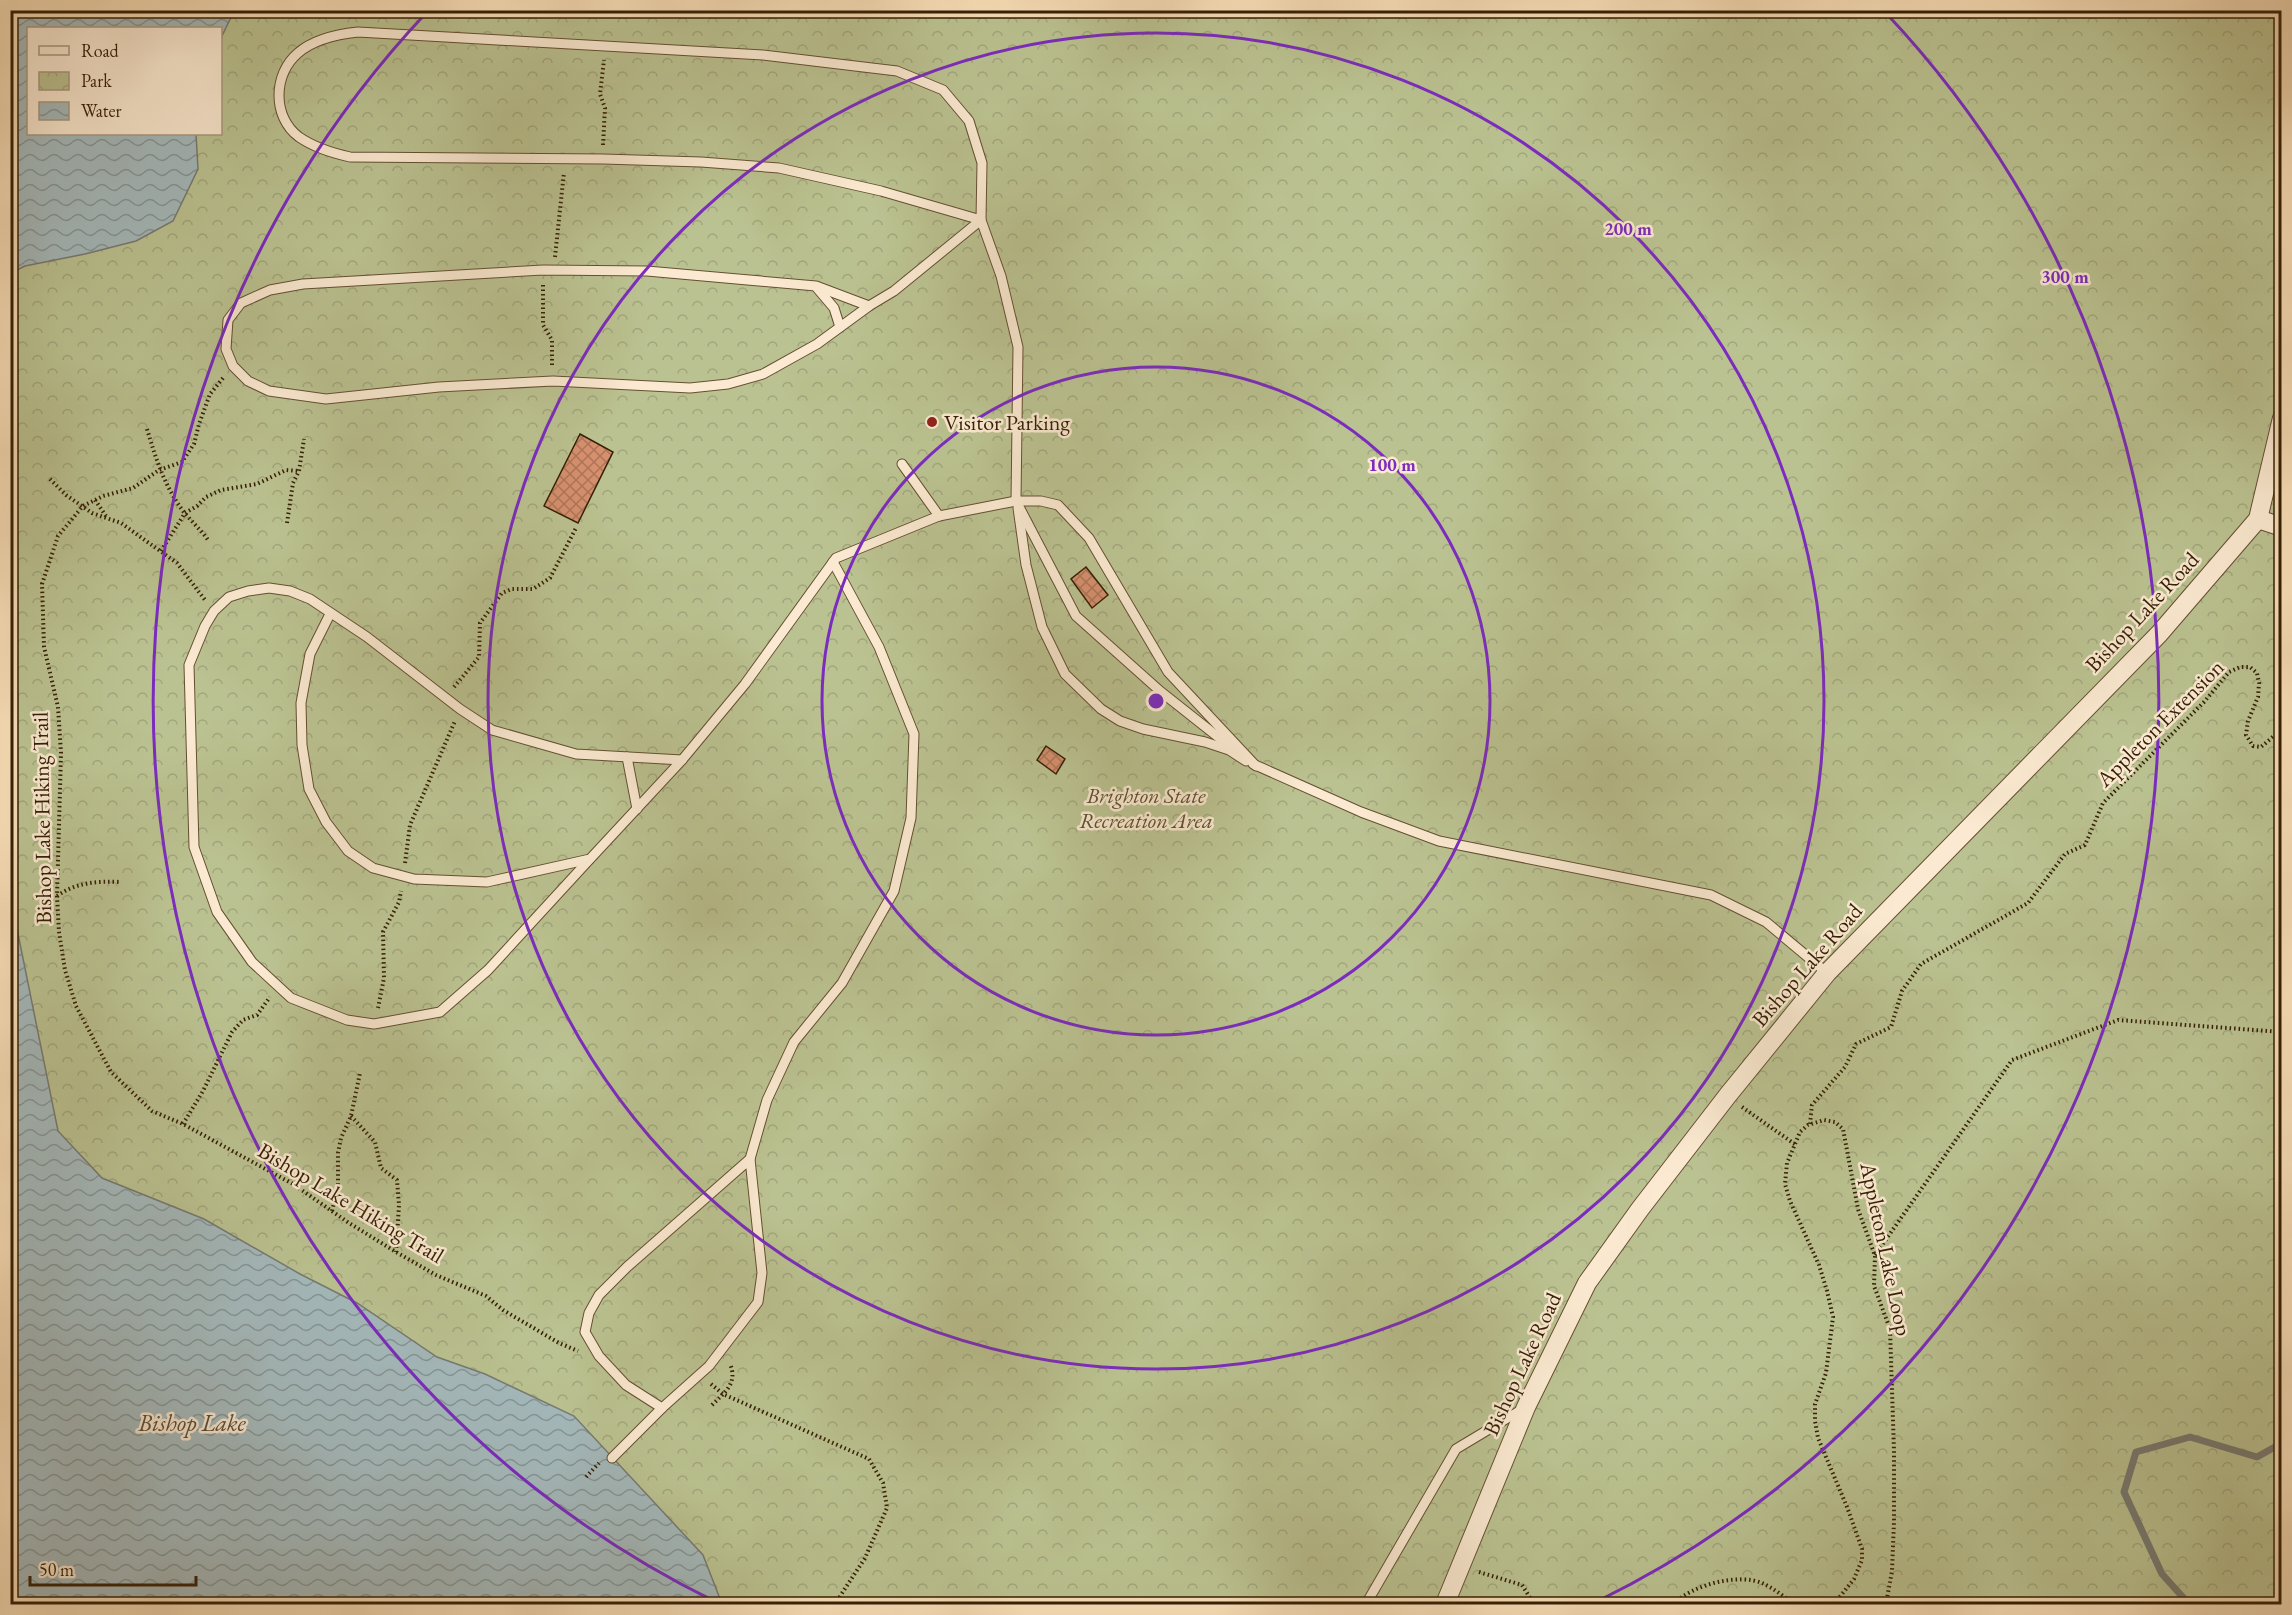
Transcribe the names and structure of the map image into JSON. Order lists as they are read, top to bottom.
{
  "streets": {
    "street": ["Bishop Lake Road"],
    "path": ["Appleton Extension", "Bishop Lake Hiking Trail", "Appleton Lake Loop"]
  },
  "crossings": [
    ["Appleton Extension", "Appleton Lake Loop"]
  ],
  "water": ["Bishop Lake"],
  "parks": ["Brighton State Recreation Area"],
  "places": ["Visitor Parking"],
  "legend": ["Road", "Park", "Water"],
  "scale_bar": "50 m",
  "rings": ["200 m", "300 m", "100 m"]
}
